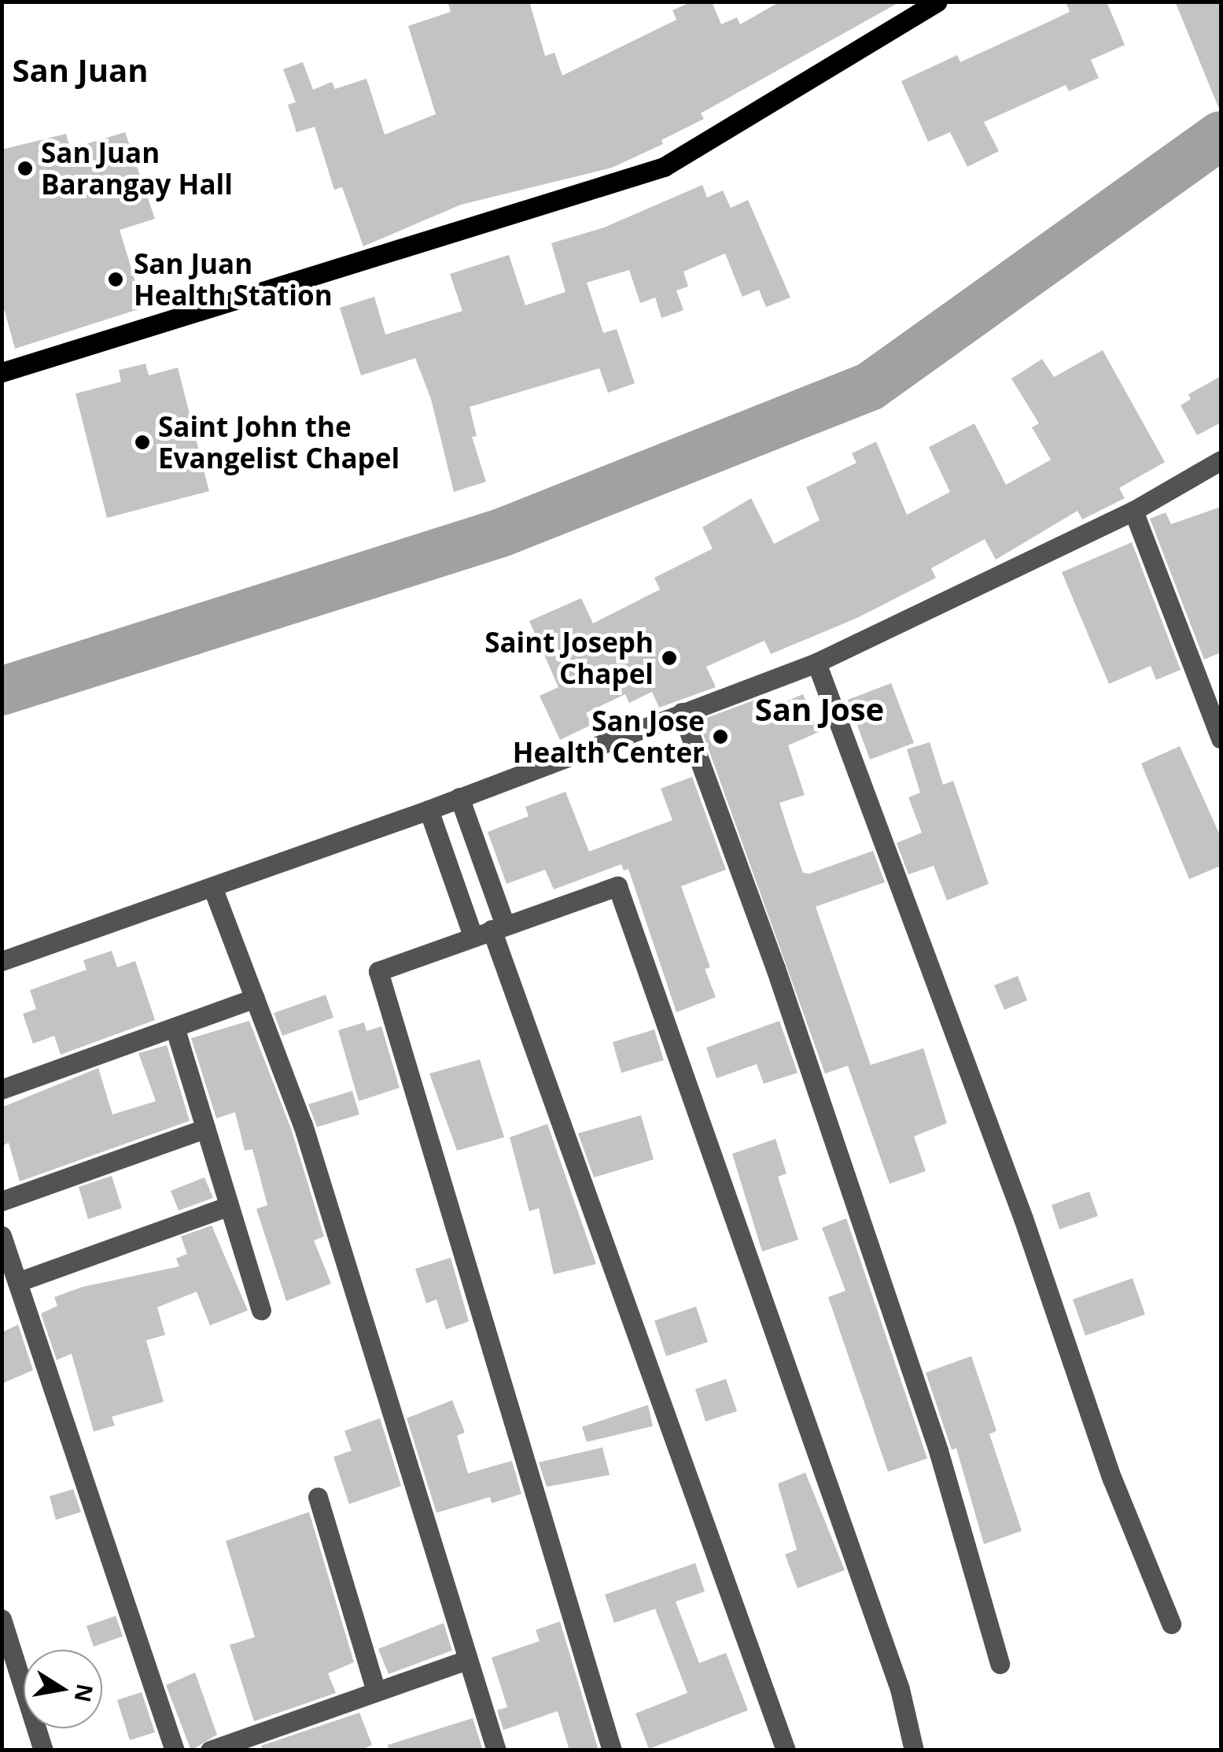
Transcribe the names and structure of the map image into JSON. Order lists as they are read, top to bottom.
{
  "districts": ["San Juan", "San Jose"],
  "places": [
    "San Juan Barangay Hall",
    "San Juan Health Station",
    "Saint John the Evangelist Chapel",
    "Saint Joseph Chapel",
    "San Jose Health Center"
  ],
  "north": "right"
}
